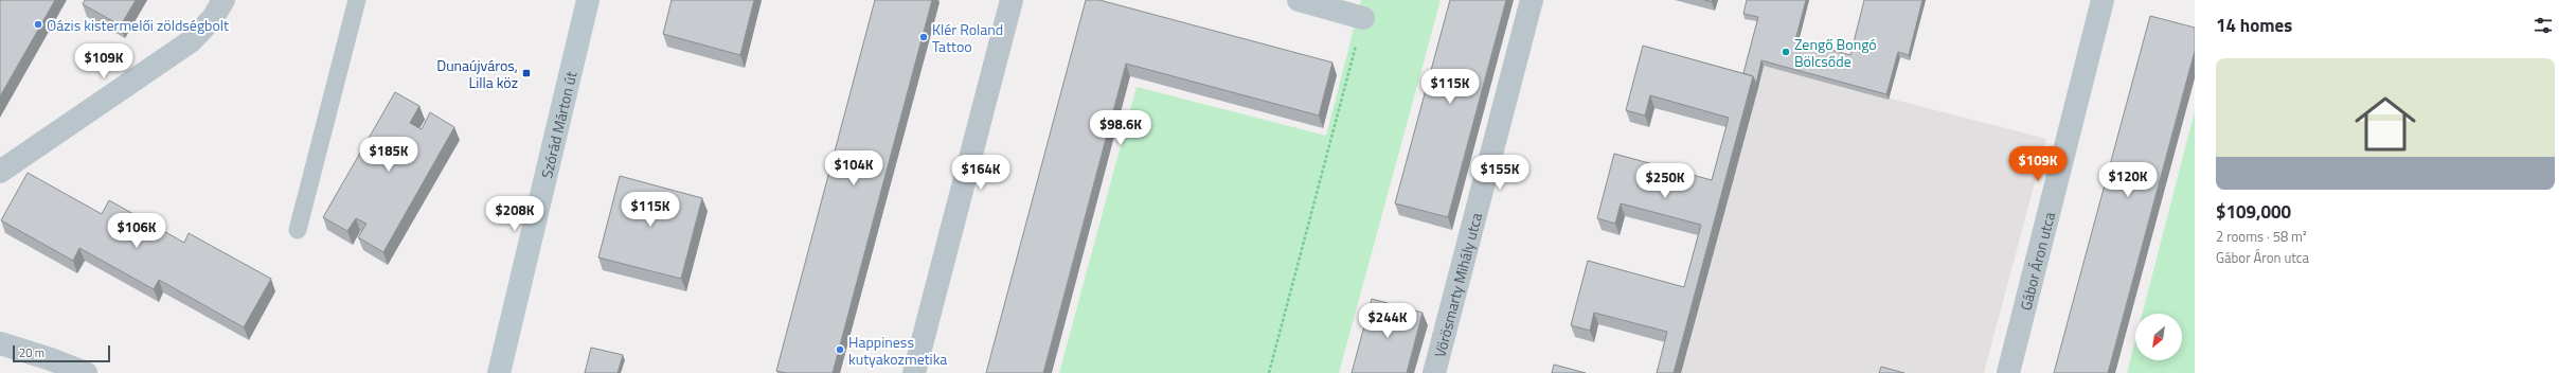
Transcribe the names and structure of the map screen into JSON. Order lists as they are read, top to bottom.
{
  "streets": {
    "street": ["Szórád Márton út", "Gábor Áron utca", "Vörösmarty Mihály utca"]
  },
  "places": {
    "other": [
      "Oázis kistermelői zöldségbolt",
      "Klér Roland Tattoo",
      "Zengő Bongó Bölcsőde",
      "Happiness kutyakozmetika"
    ],
    "transit": ["Dunaújváros, Lilla köz"]
  },
  "scale_bar": "20 m",
  "north": "bottom left",
  "page": {
    "heading": "14 homes",
    "price": [
      "$109K",
      "$115K",
      "$98.6K",
      "$185K",
      "$109K",
      "$104K",
      "$164K",
      "$155K",
      "$120K",
      "$250K",
      "$115K",
      "$208K",
      "$106K",
      "$244K"
    ],
    "list": [
      {
        "name": "$109,000",
        "note": "2 rooms · 58 m² · Gábor Áron utca"
      }
    ],
    "scale": "20 m"
  }
}
